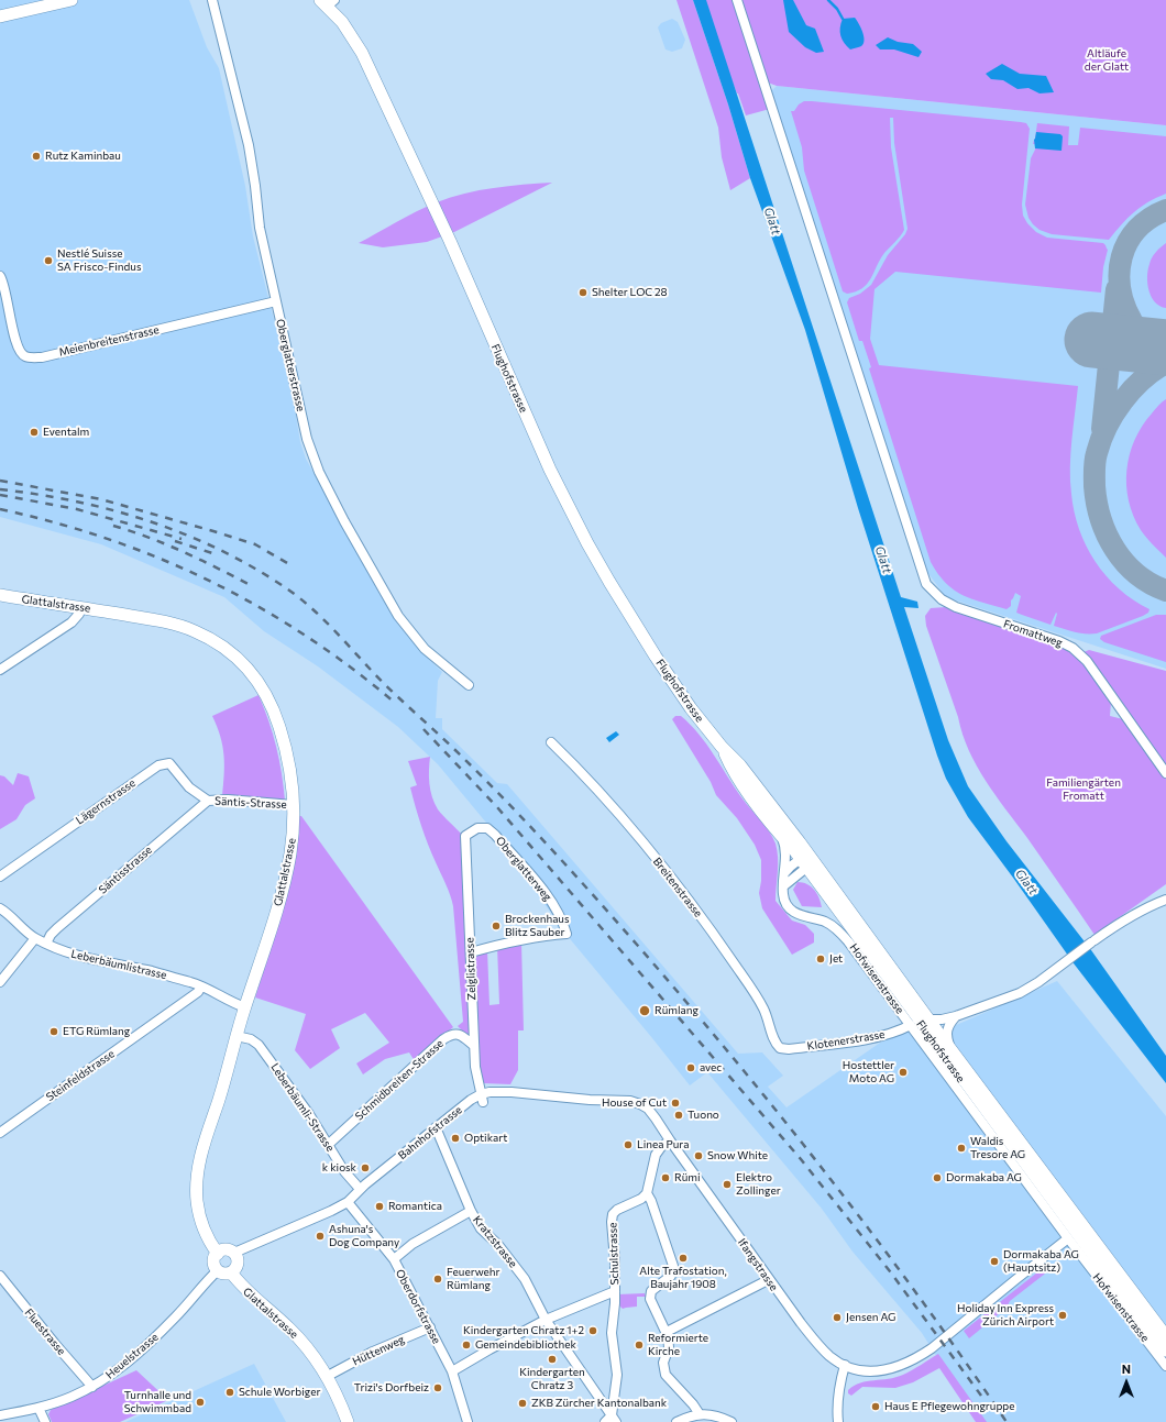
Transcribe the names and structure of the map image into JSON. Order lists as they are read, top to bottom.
{
  "streets": {
    "main road": ["Flughofstrasse", "Glattalstrasse"],
    "street": [
      "Meienbreitenstrasse",
      "Oberglatterstrasse",
      "Fromattweg",
      "Lägernstrasse",
      "Säntis-Strasse",
      "Oberglatterweg",
      "Säntisstrasse",
      "Breitenstrasse",
      "Leberbäumlistrasse",
      "Zelglistrasse",
      "Hofwisenstrasse",
      "Klotenerstrasse",
      "Steinfeldstrasse",
      "Schmidbreiten-Strasse",
      "Leberbäumli-Strasse",
      "Bahnhofstrasse",
      "Kratzstrasse",
      "Schulstrasse",
      "Ifangstrasse",
      "Oberdorfstrasse",
      "Fluestrasse",
      "Hüttenweg",
      "Heuelstrasse"
    ]
  },
  "crossings": [
    ["Meienbreitenstrasse", "Oberglatterstrasse"],
    ["Flughofstrasse", "Hofwisenstrasse"],
    ["Glattalstrasse", "Säntis-Strasse"],
    ["Glattalstrasse", "Leberbäumlistrasse"],
    ["Glattalstrasse", "Leberbäumli-Strasse"],
    ["Glattalstrasse", "Bahnhofstrasse"],
    ["Glattalstrasse", "Hüttenweg"],
    ["Glattalstrasse", "Heuelstrasse"],
    ["Lägernstrasse", "Säntis-Strasse"],
    ["Lägernstrasse", "Säntisstrasse"],
    ["Säntis-Strasse", "Säntisstrasse"],
    ["Oberglatterweg", "Zelglistrasse"],
    ["Säntisstrasse", "Leberbäumlistrasse"],
    ["Breitenstrasse", "Klotenerstrasse"],
    ["Leberbäumlistrasse", "Steinfeldstrasse"],
    ["Zelglistrasse", "Schmidbreiten-Strasse"],
    ["Zelglistrasse", "Bahnhofstrasse"],
    ["Hofwisenstrasse", "Klotenerstrasse"],
    ["Hofwisenstrasse", "Ifangstrasse"],
    ["Schmidbreiten-Strasse", "Leberbäumli-Strasse"],
    ["Leberbäumli-Strasse", "Bahnhofstrasse"],
    ["Bahnhofstrasse", "Kratzstrasse"],
    ["Bahnhofstrasse", "Ifangstrasse"],
    ["Bahnhofstrasse", "Oberdorfstrasse"],
    ["Bahnhofstrasse", "Heuelstrasse"],
    ["Kratzstrasse", "Schulstrasse"],
    ["Schulstrasse", "Oberdorfstrasse"],
    ["Oberdorfstrasse", "Hüttenweg"],
    ["Fluestrasse", "Heuelstrasse"]
  ],
  "water": ["Glatt"],
  "parks": ["Altläufe der Glatt", "Familiengärten Fromatt"],
  "places": [
    "Rutz Kaminbau",
    "Nestlé Suisse SA Frisco-Findus",
    "Shelter LOC 28",
    "Eventalm",
    "Brockenhaus Blitz Sauber",
    "Jet",
    "Rümlang",
    "ETG Rümlang",
    "avec",
    "Hostettler Moto AG",
    "House of Cut",
    "Tuono",
    "Optikart",
    "Linea Pura",
    "Waldis Tresore AG",
    "Snow White",
    "k kiosk",
    "Rümi",
    "Dormakaba AG",
    "Elektro Zollinger",
    "Romantica",
    "Ashuna's Dog Company",
    "Alte Trafostation, Baujahr 1908",
    "Dormakaba AG (Hauptsitz)",
    "Feuerwehr Rümlang",
    "Holiday Inn Express Zürich Airport",
    "Jensen AG",
    "Kindergarten Chratz 1+2",
    "Gemeindebibliothek",
    "Reformierte Kirche",
    "Kindergarten Chratz 3",
    "Trizi's Dorfbeiz",
    "Schule Worbiger",
    "Turnhalle und Schwimmbad",
    "ZKB Zürcher Kantonalbank",
    "Haus E Pflegewohngruppe"
  ],
  "north": "top"
}
